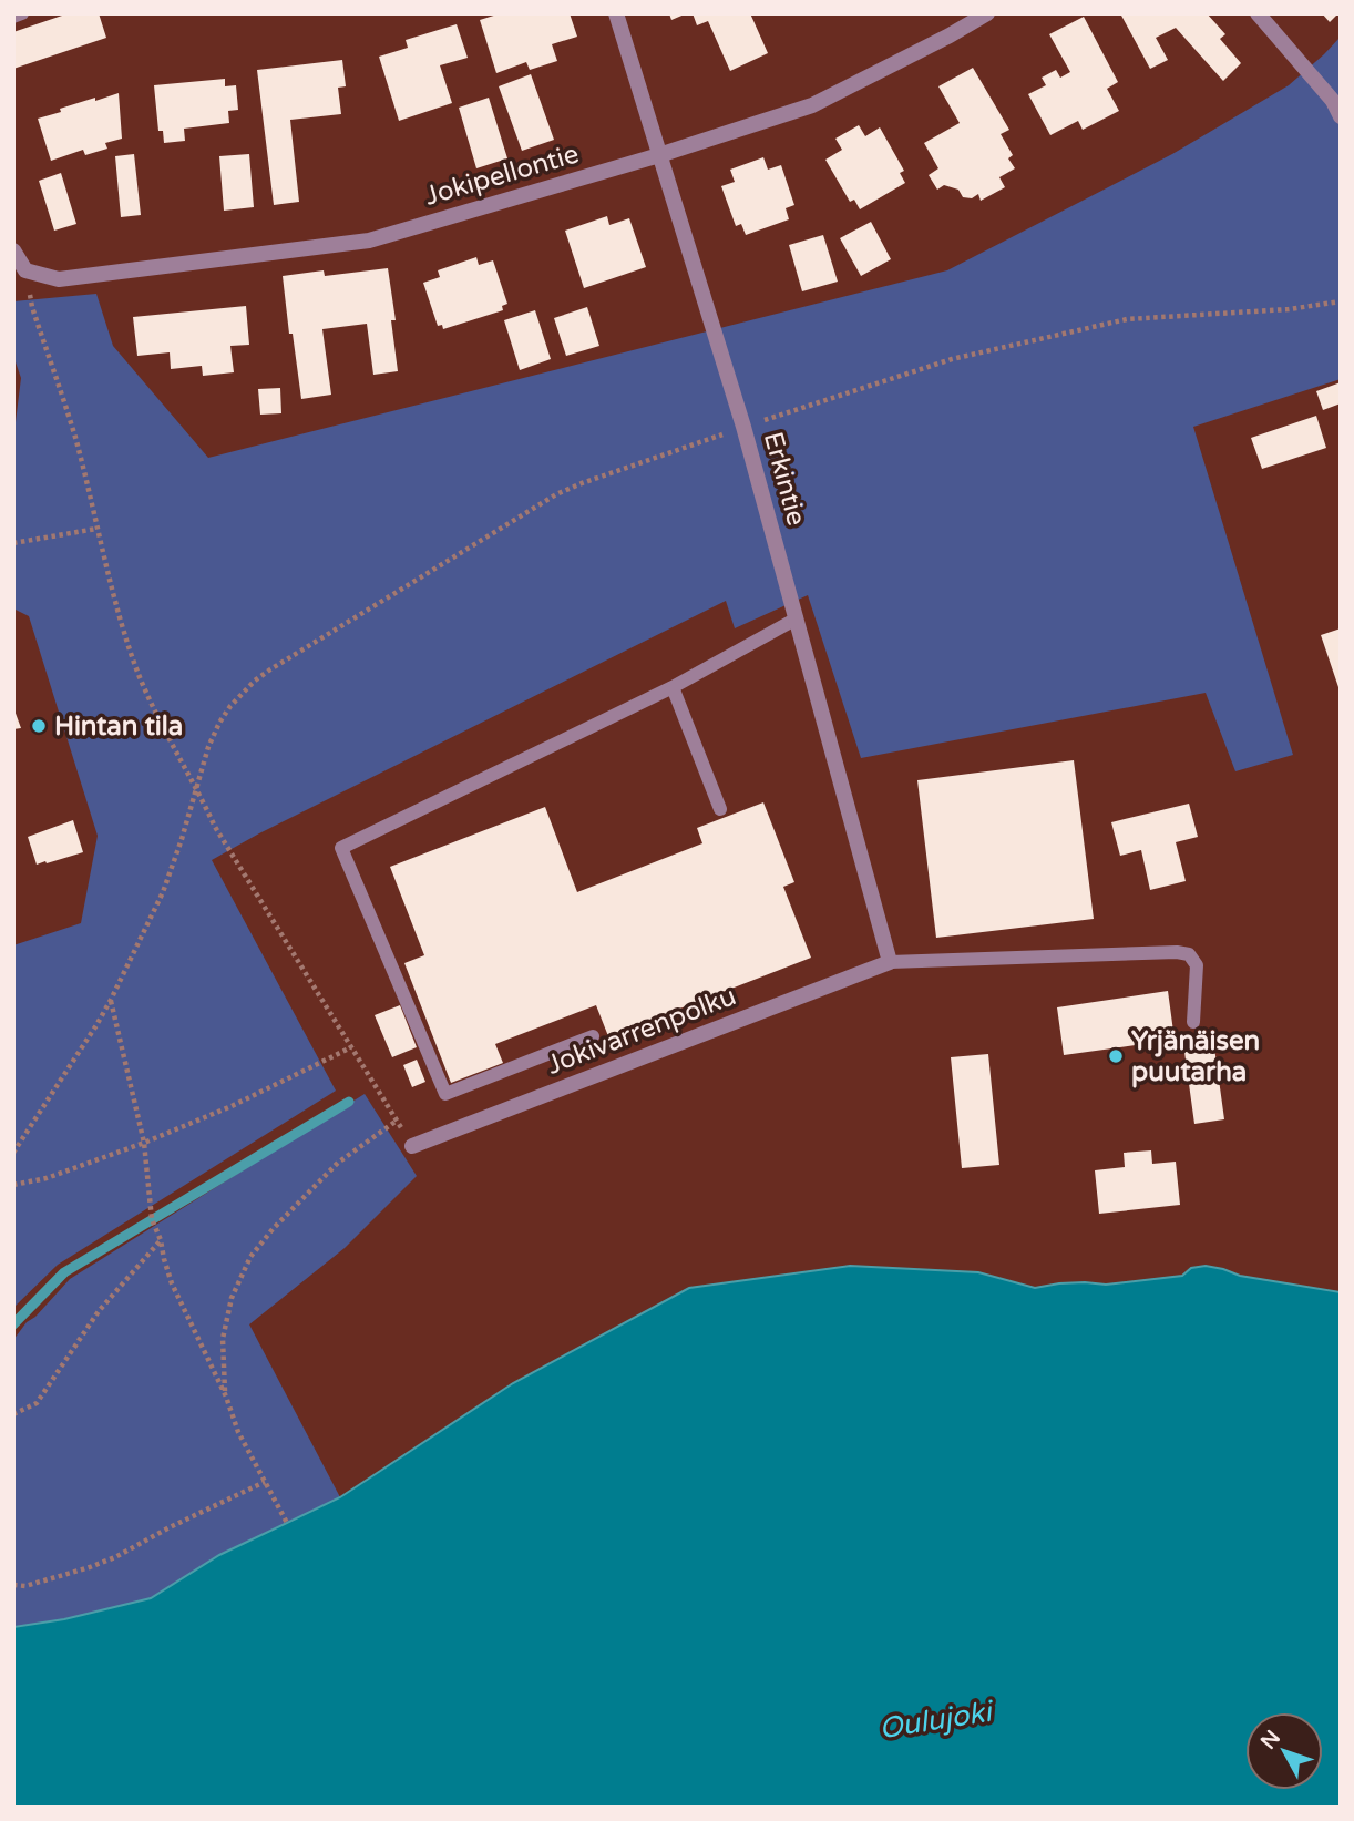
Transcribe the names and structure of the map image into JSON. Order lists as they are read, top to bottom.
{
  "streets": {
    "street": ["Jokipellontie", "Erkintie", "Jokivarrenpolku"]
  },
  "crossings": [
    ["Jokipellontie", "Erkintie"],
    ["Erkintie", "Jokivarrenpolku"]
  ],
  "water": ["Oulujoki"],
  "places": ["Hintan tila", "Yrjänäisen puutarha"],
  "north": "top left"
}
